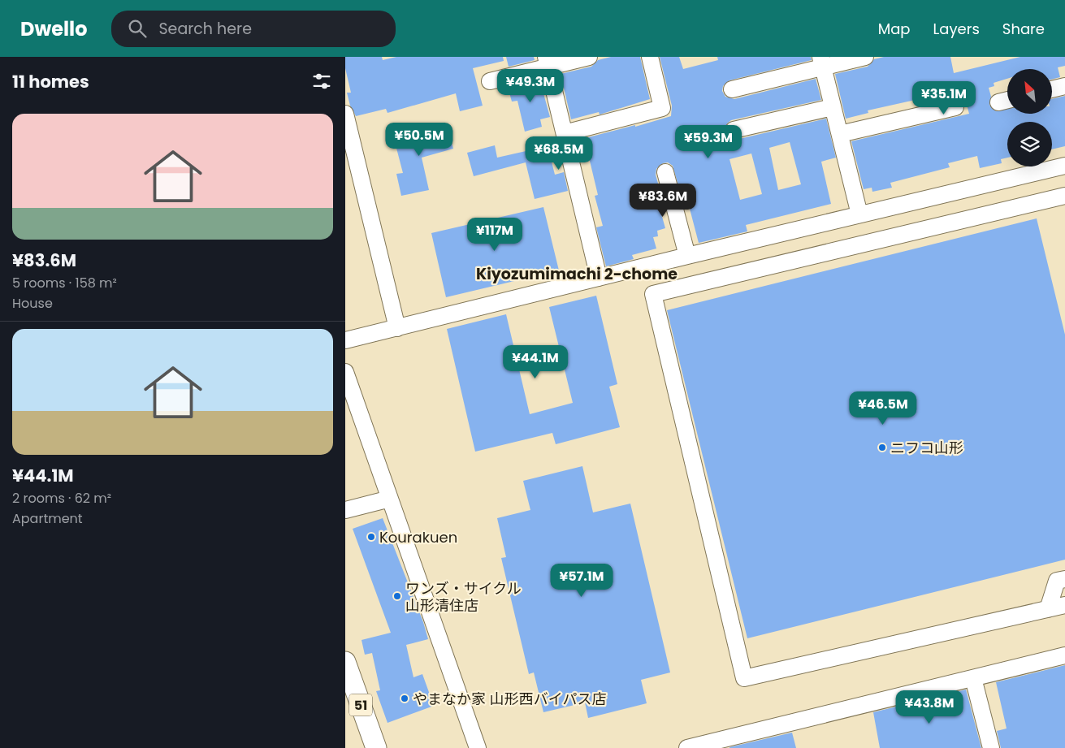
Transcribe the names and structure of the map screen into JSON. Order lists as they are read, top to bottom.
{
  "streets": {
    "main road": ["51"]
  },
  "districts": ["Kiyozumimachi 2-chome"],
  "places": [
    "ニフコ山形",
    "Kourakuen",
    "ワンズ・サイクル 山形清住店",
    "やまなか家 山形西バイパス店"
  ],
  "north": "top left",
  "page": {
    "header": "Dwello",
    "search": "Search here",
    "nav": ["Map", "Layers", "Share"],
    "heading": "11 homes",
    "price": [
      "¥49.3M",
      "¥35.1M",
      "¥50.5M",
      "¥59.3M",
      "¥68.5M",
      "¥83.6M",
      "¥117M",
      "¥44.1M",
      "¥46.5M",
      "¥57.1M",
      "¥43.8M"
    ],
    "list": [
      {
        "name": "¥83.6M",
        "note": "5 rooms · 158 m² · House"
      },
      {
        "name": "¥44.1M",
        "note": "2 rooms · 62 m² · Apartment"
      }
    ]
  }
}
